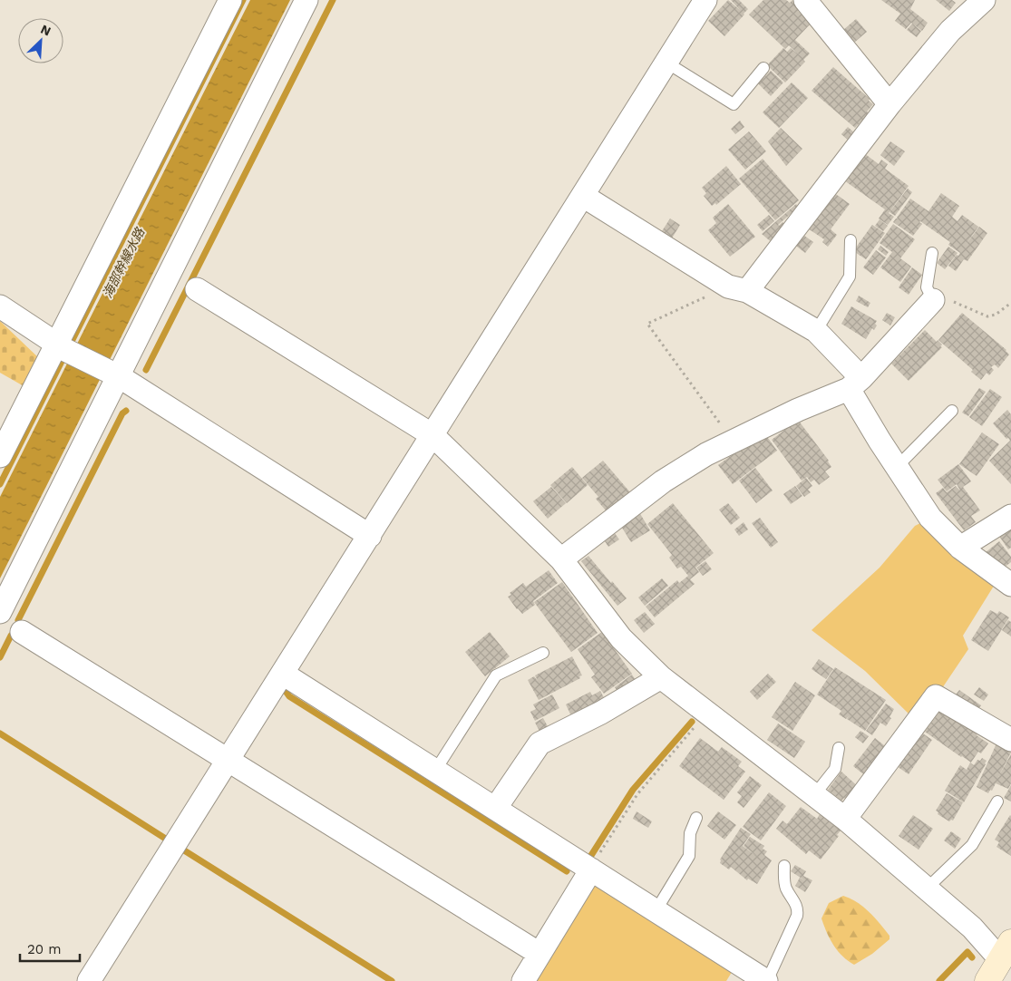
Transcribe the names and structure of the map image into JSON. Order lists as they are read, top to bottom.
{
  "water": ["海部幹線水路"],
  "scale_bar": "20 m",
  "north": "top right"
}
